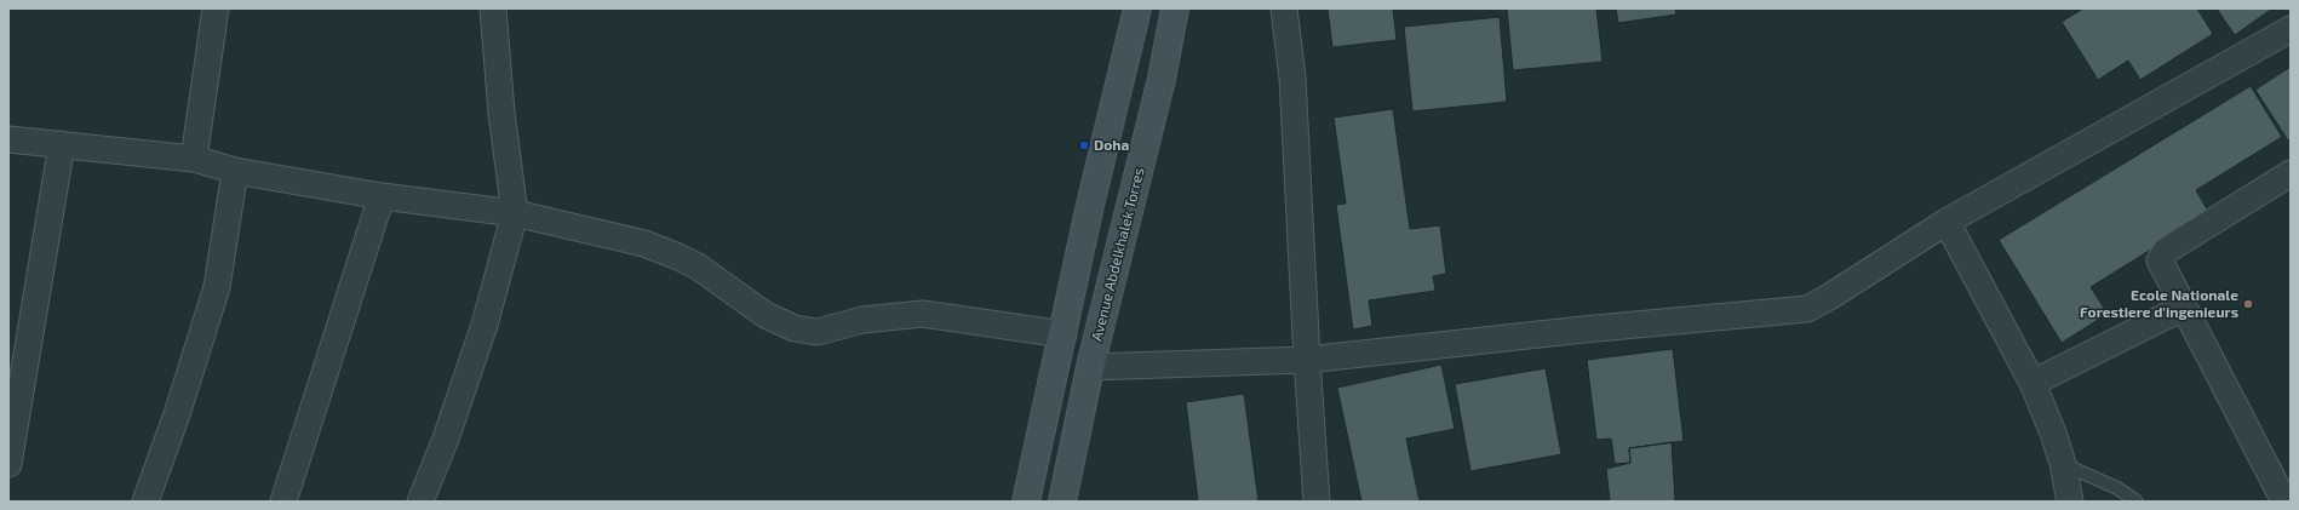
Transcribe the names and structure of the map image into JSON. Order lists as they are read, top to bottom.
{
  "streets": {
    "street": ["Avenue Abdelkhalek Torres"]
  },
  "places": ["Doha", "Ecole Nationale Forestiere d'ingenieurs"]
}
